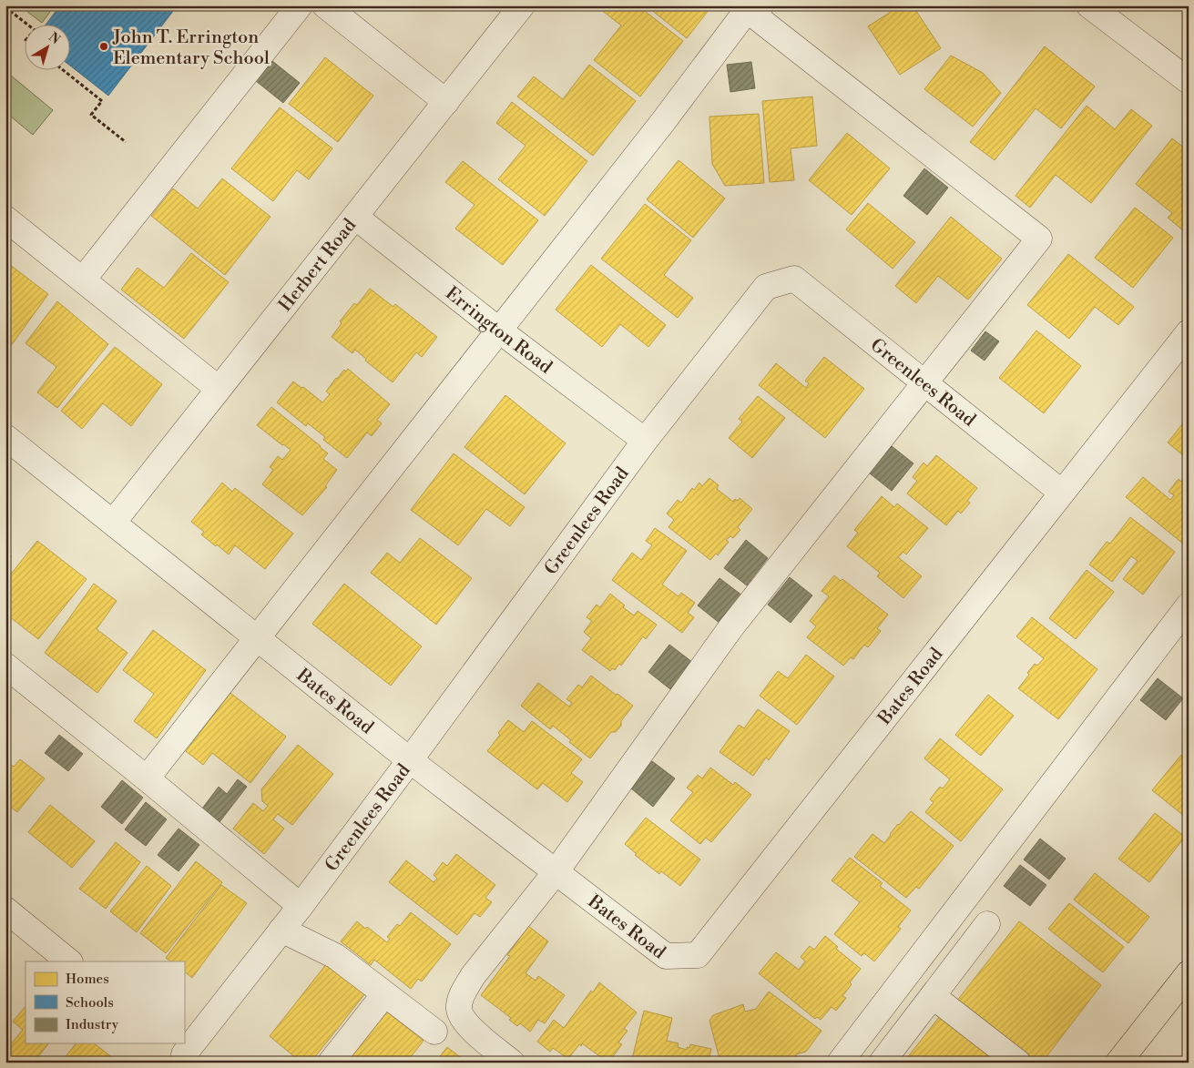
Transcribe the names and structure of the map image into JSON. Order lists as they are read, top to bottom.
{
  "streets": {
    "street": [
      "Herbert Road",
      "Errington Road",
      "Greenlees Road",
      "Bates Road"
    ]
  },
  "crossings": [
    ["Herbert Road", "Errington Road"],
    ["Herbert Road", "Bates Road"],
    ["Errington Road", "Greenlees Road"],
    ["Greenlees Road", "Bates Road"]
  ],
  "places": ["John T. Errington Elementary School"],
  "legend": ["Homes", "Schools", "Industry"],
  "north": "top right"
}
